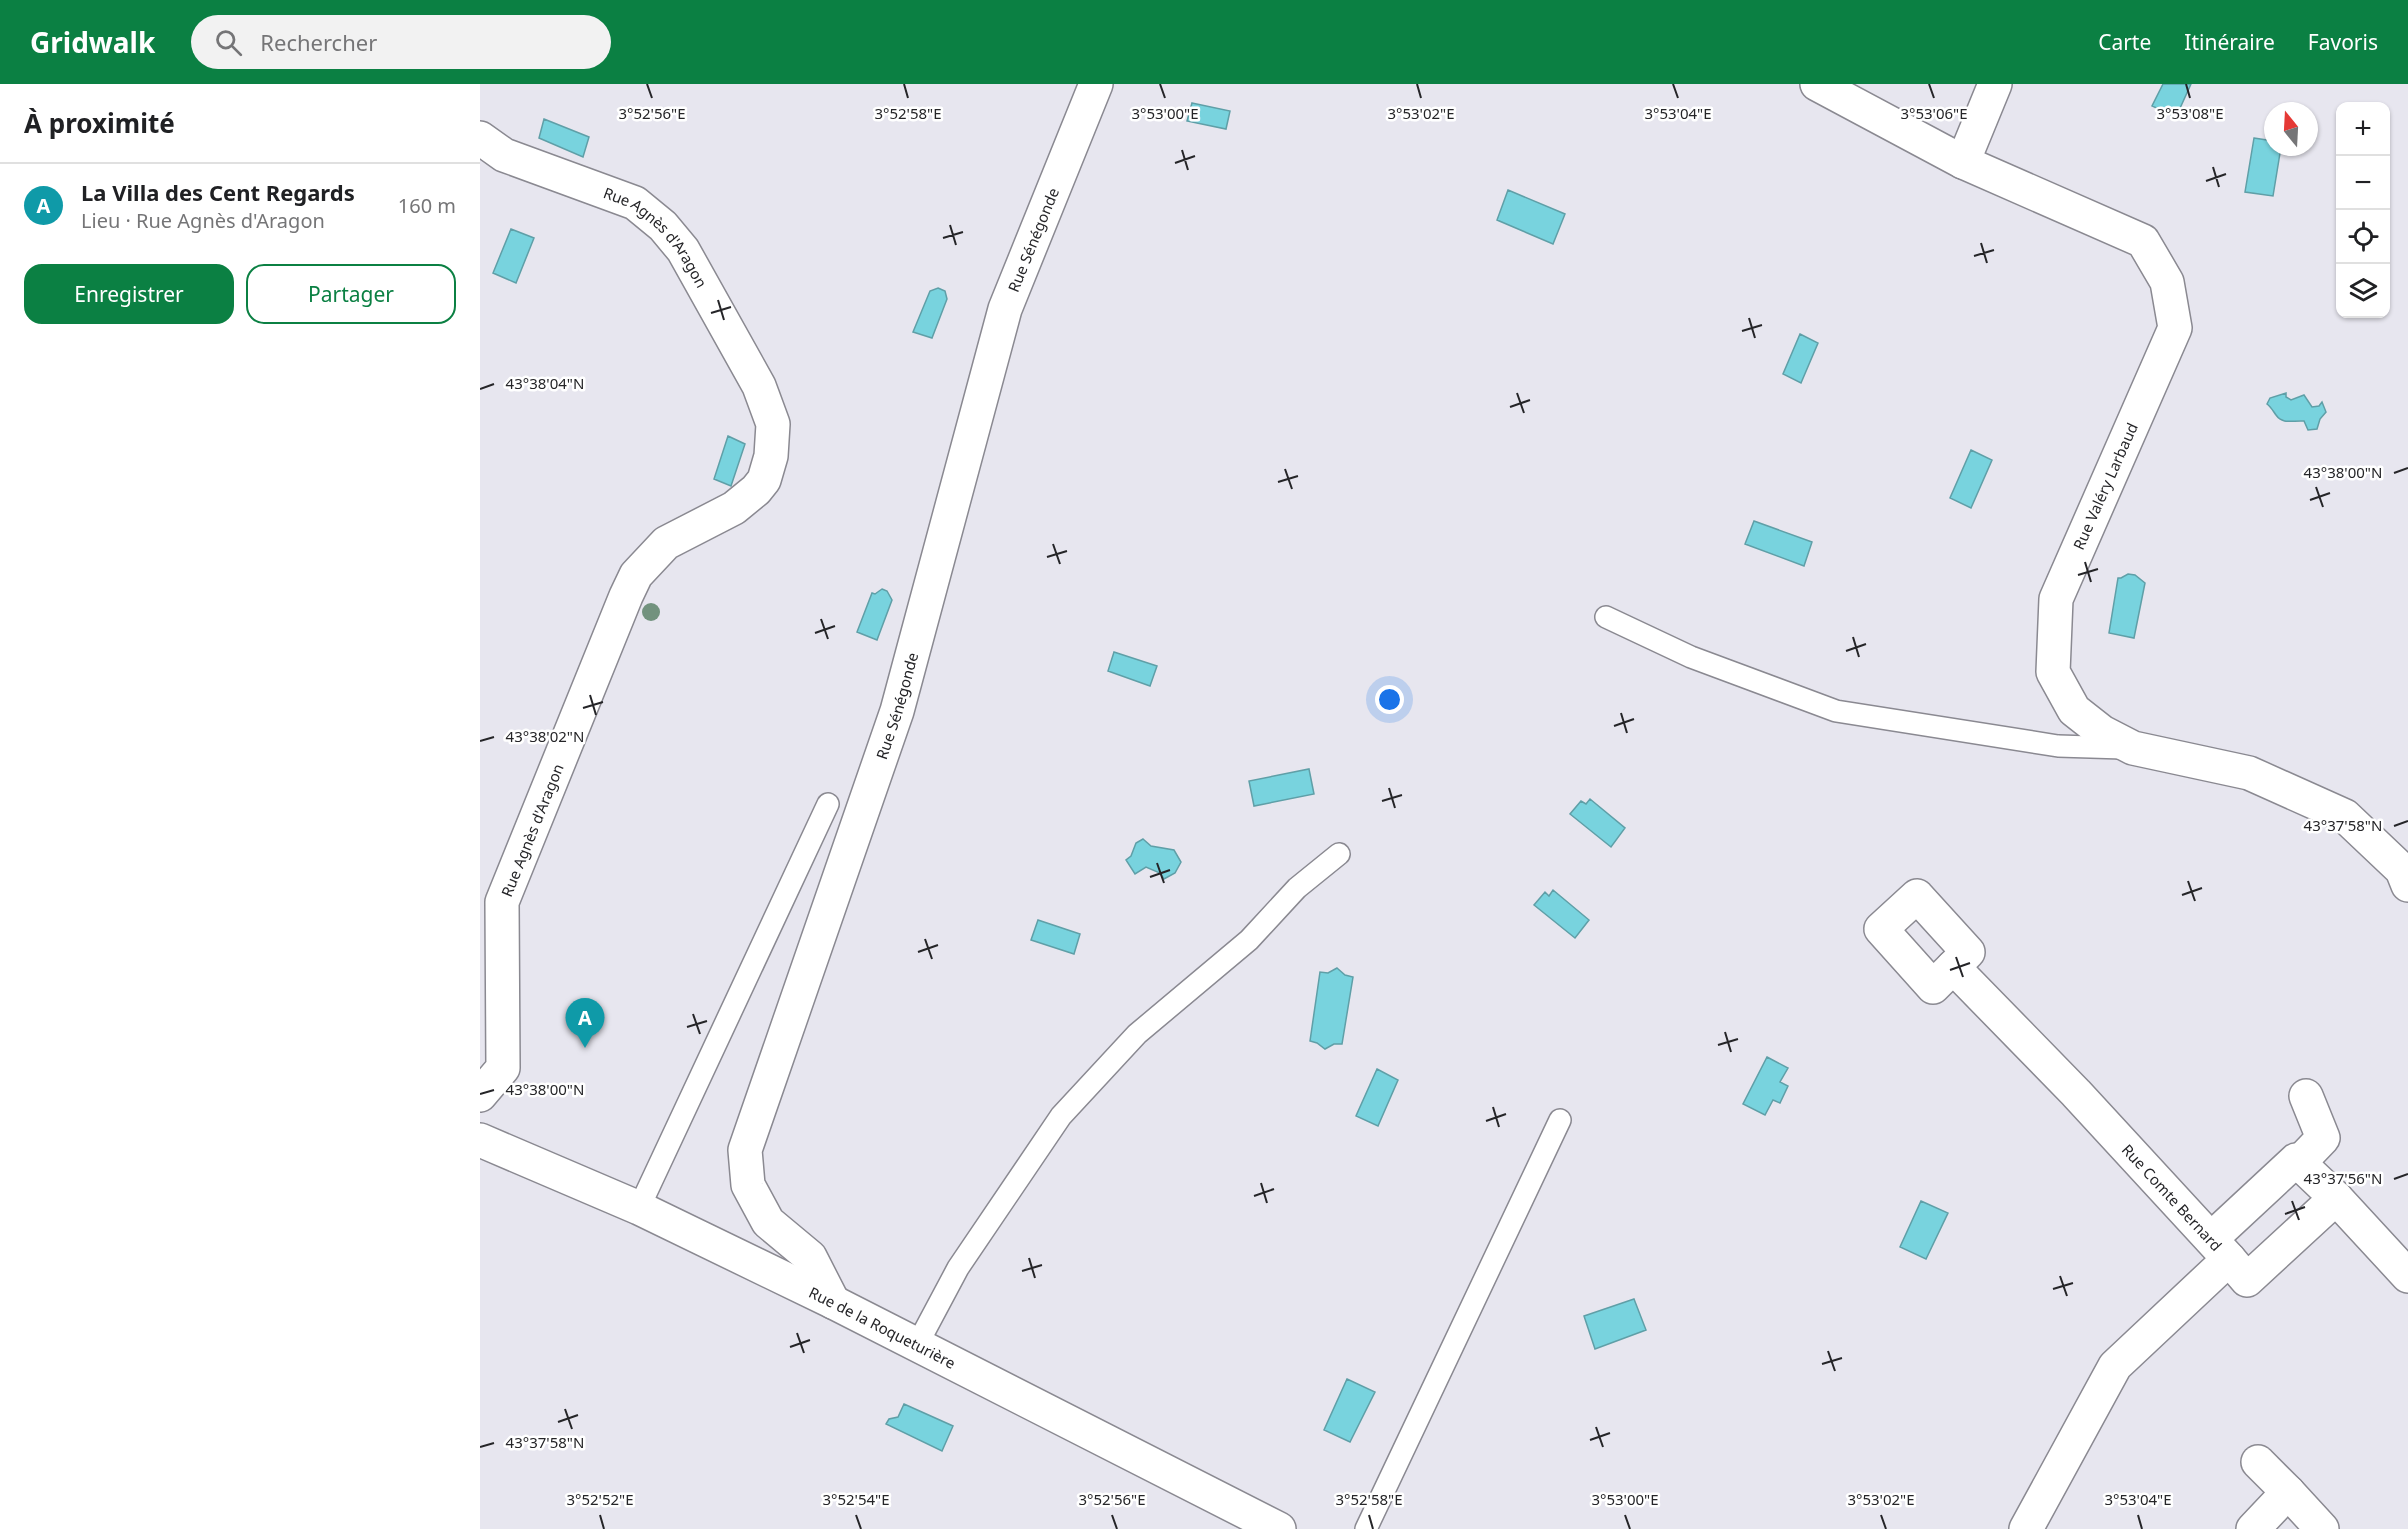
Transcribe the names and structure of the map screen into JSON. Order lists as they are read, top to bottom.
{
  "streets": {
    "street": [
      "Rue Sénégonde",
      "Rue Agnès d'Aragon",
      "Rue Valéry Larbaud",
      "Rue Comte Bernard",
      "Rue de la Roqueturière"
    ]
  },
  "crossings": [
    ["Rue Sénégonde", "Rue de la Roqueturière"]
  ],
  "north": "top",
  "page": {
    "header": "Gridwalk",
    "search": "Rechercher",
    "nav": ["Carte", "Itinéraire", "Favoris"],
    "heading": "À proximité",
    "map_buttons": ["+", "−"],
    "list": [
      {
        "mark": "A",
        "name": "La Villa des Cent Regards",
        "note": "Lieu · Rue Agnès d'Aragon",
        "value": "160 m"
      }
    ],
    "buttons": ["Enregistrer", "Partager"],
    "pins": "A"
  },
  "coordinates": [
    "3°52'56\"E",
    "3°52'58\"E",
    "3°53'00\"E",
    "3°53'02\"E",
    "3°53'04\"E",
    "3°53'06\"E",
    "3°53'08\"E",
    "43°38'04\"N",
    "43°38'00\"N",
    "43°38'02\"N",
    "43°37'58\"N",
    "43°37'56\"N",
    "3°52'52\"E",
    "3°52'54\"E"
  ]
}
